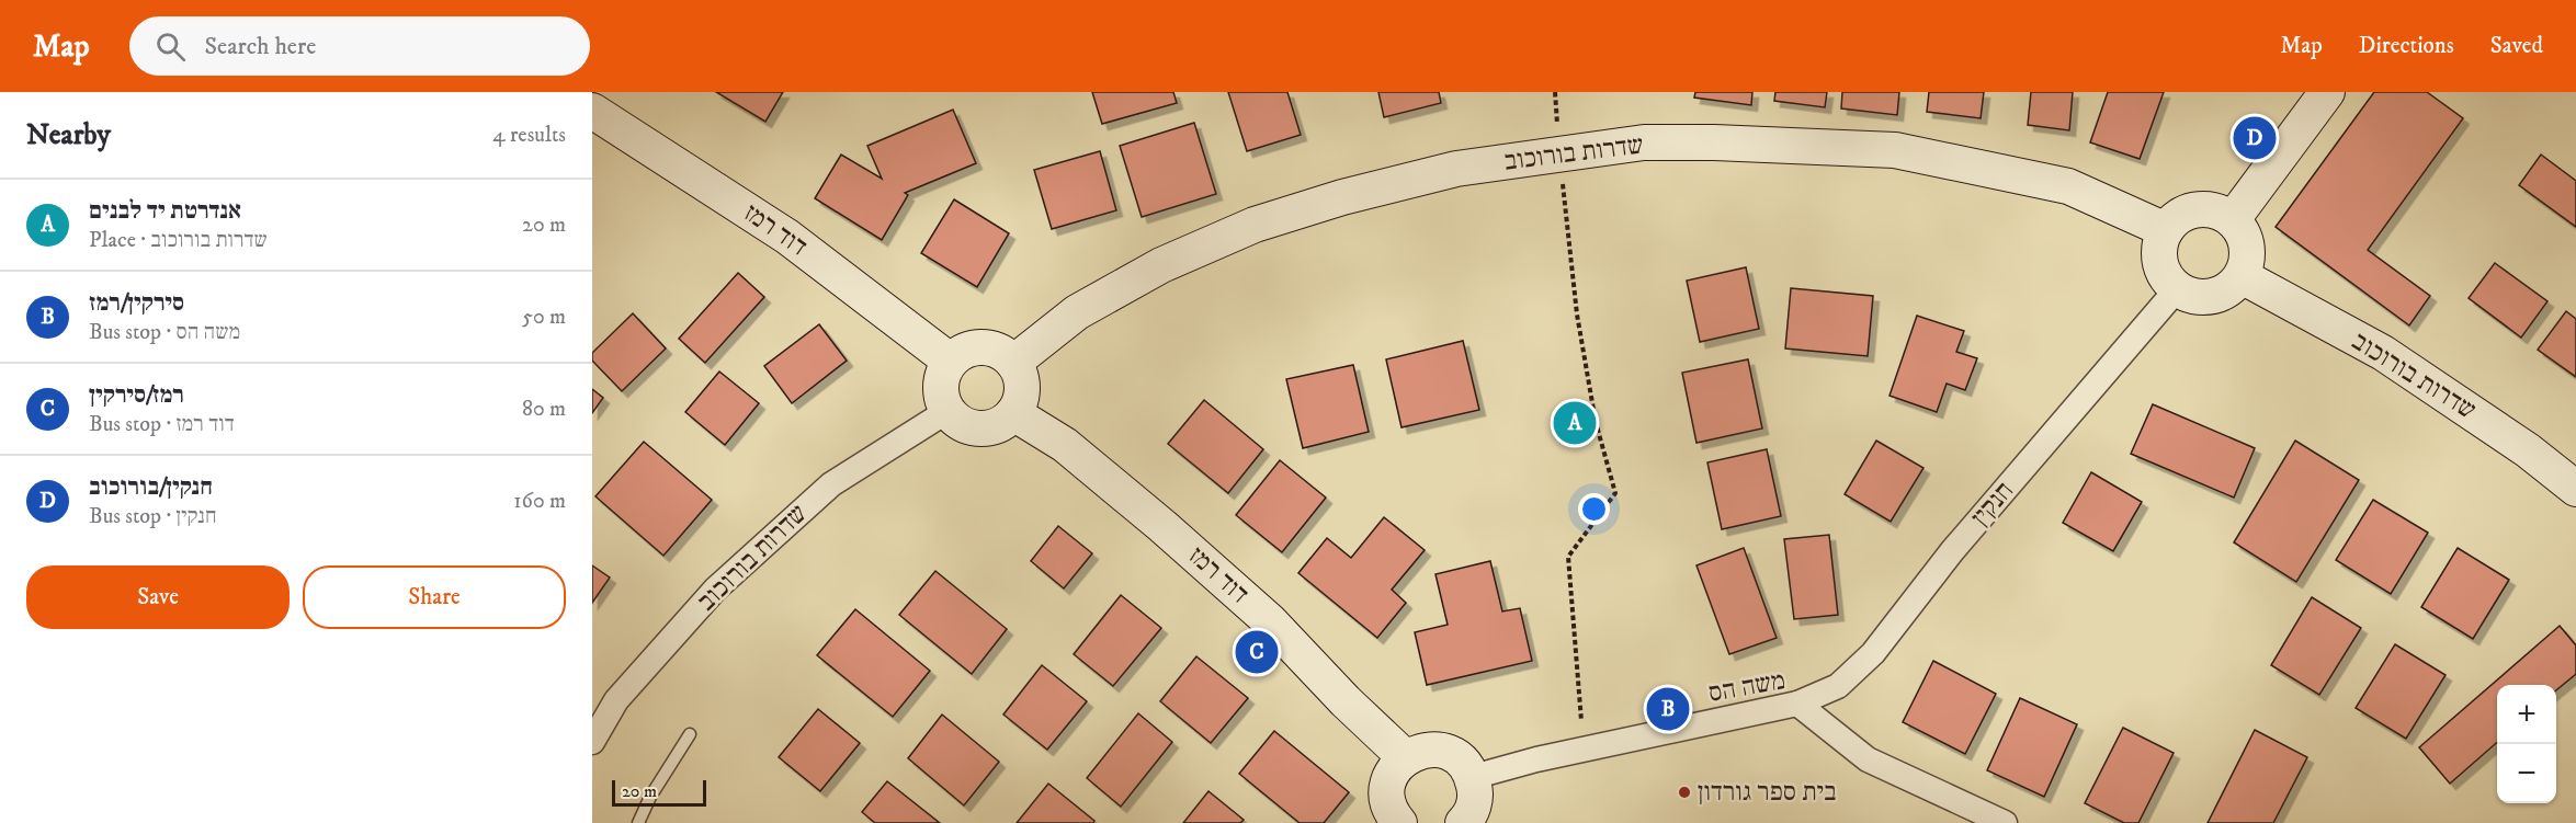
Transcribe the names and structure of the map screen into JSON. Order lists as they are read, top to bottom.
{
  "streets": {
    "street": [
      "שדרות בורוכוב",
      "דוד רמז",
      "חנקין",
      "משה הס"
    ]
  },
  "crossings": [
    ["שדרות בורוכוב", "דוד רמז"],
    ["שדרות בורוכוב", "חנקין"],
    ["חנקין", "משה הס"]
  ],
  "places": ["בית ספר גורדון"],
  "scale_bar": "20 m",
  "page": {
    "header": "Map",
    "search": "Search here",
    "nav": ["Map", "Directions", "Saved"],
    "heading": ["Nearby", "4 results"],
    "pins": [
      "D",
      "A",
      "C",
      "B"
    ],
    "list": [
      {
        "mark": "A",
        "name": "אנדרטת יד לבנים",
        "note": "Place · שדרות בורוכוב",
        "value": "20 m"
      },
      {
        "mark": "B",
        "name": "סירקין/רמז",
        "note": "Bus stop · משה הס",
        "value": "50 m"
      },
      {
        "mark": "C",
        "name": "רמז/סירקין",
        "note": "Bus stop · דוד רמז",
        "value": "80 m"
      },
      {
        "mark": "D",
        "name": "חנקין/בורוכוב",
        "note": "Bus stop · חנקין",
        "value": "160 m"
      }
    ],
    "buttons": ["Save", "Share"],
    "map_buttons": ["+", "−"],
    "scale": "20 m"
  }
}
